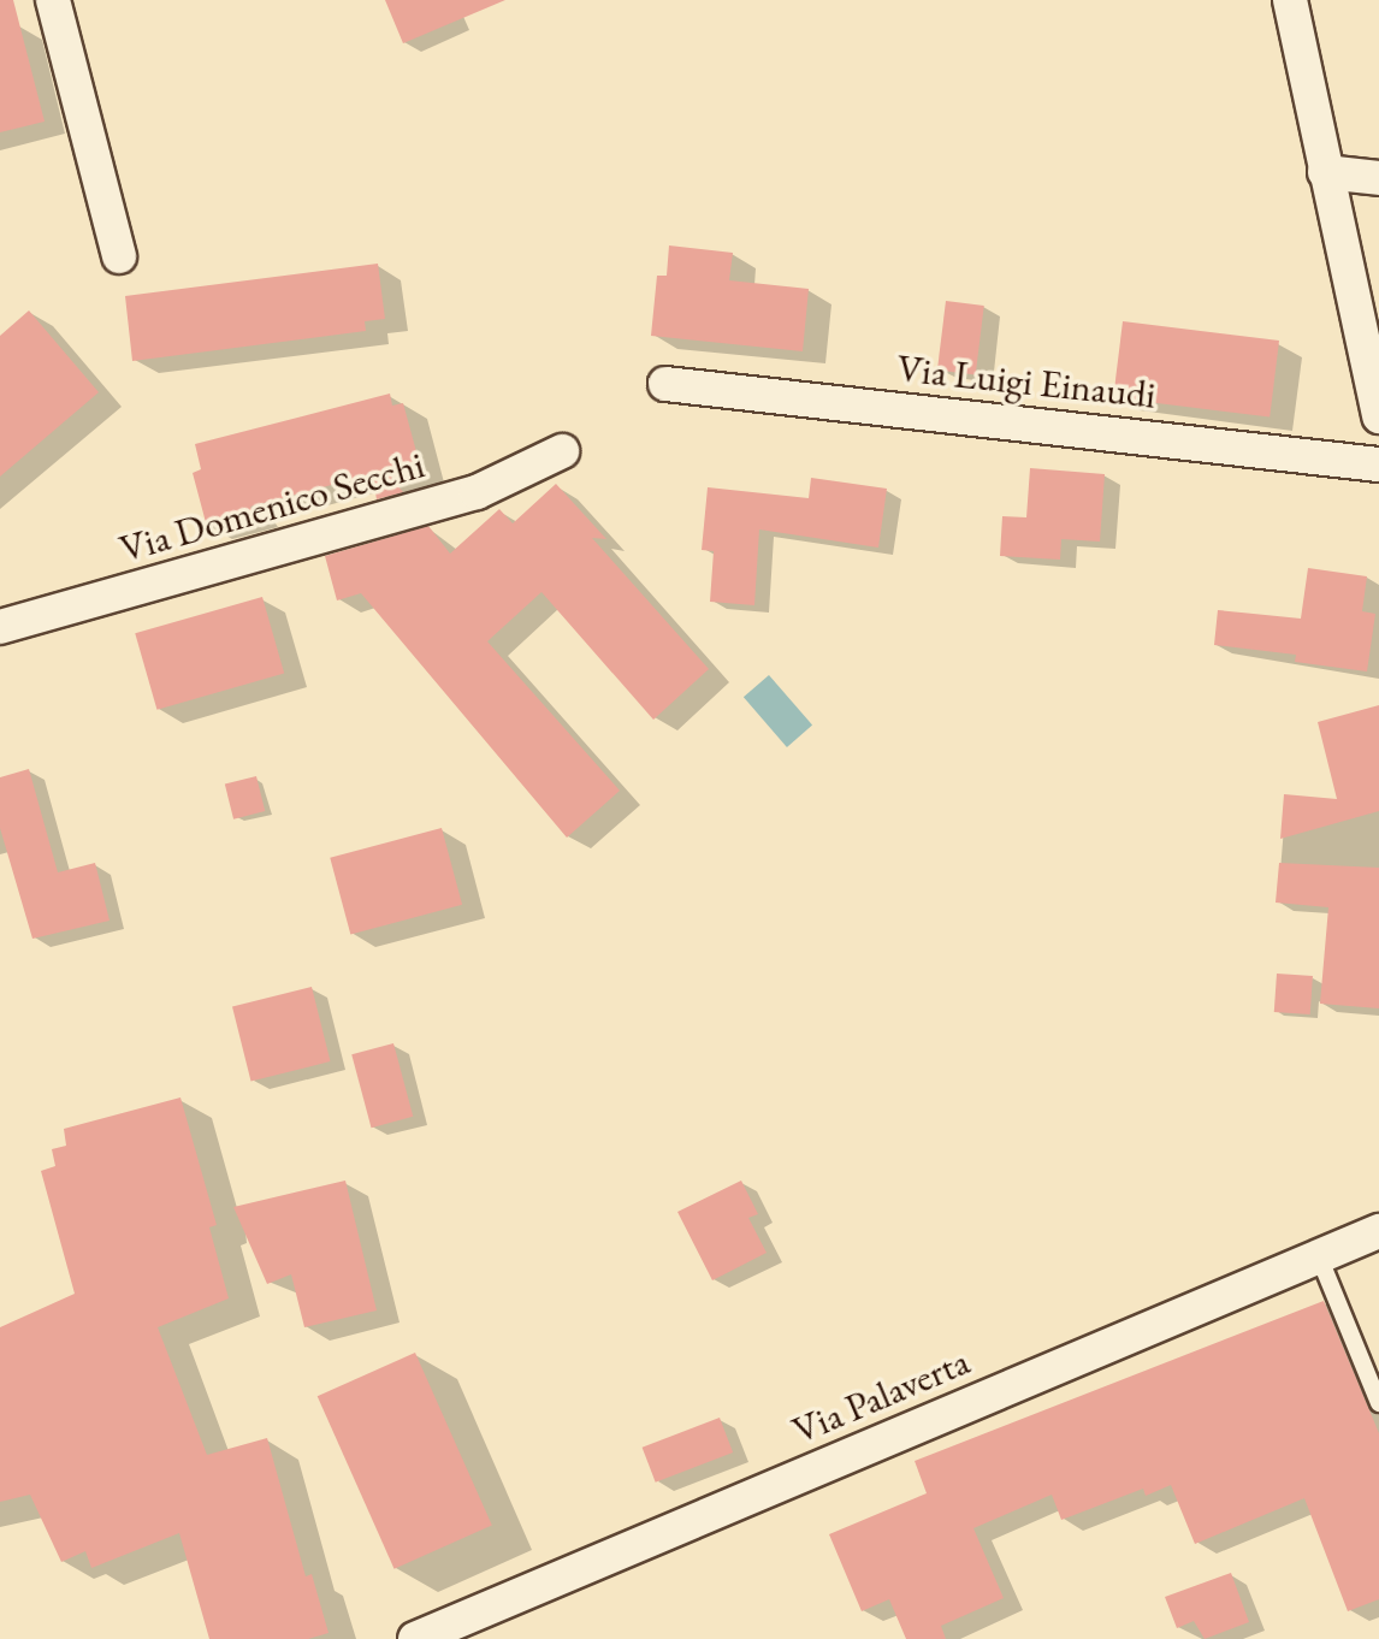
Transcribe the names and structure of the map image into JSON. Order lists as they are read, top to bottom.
{
  "streets": {
    "street": ["Via Luigi Einaudi", "Via Domenico Secchi", "Via Palaverta"]
  }
}
